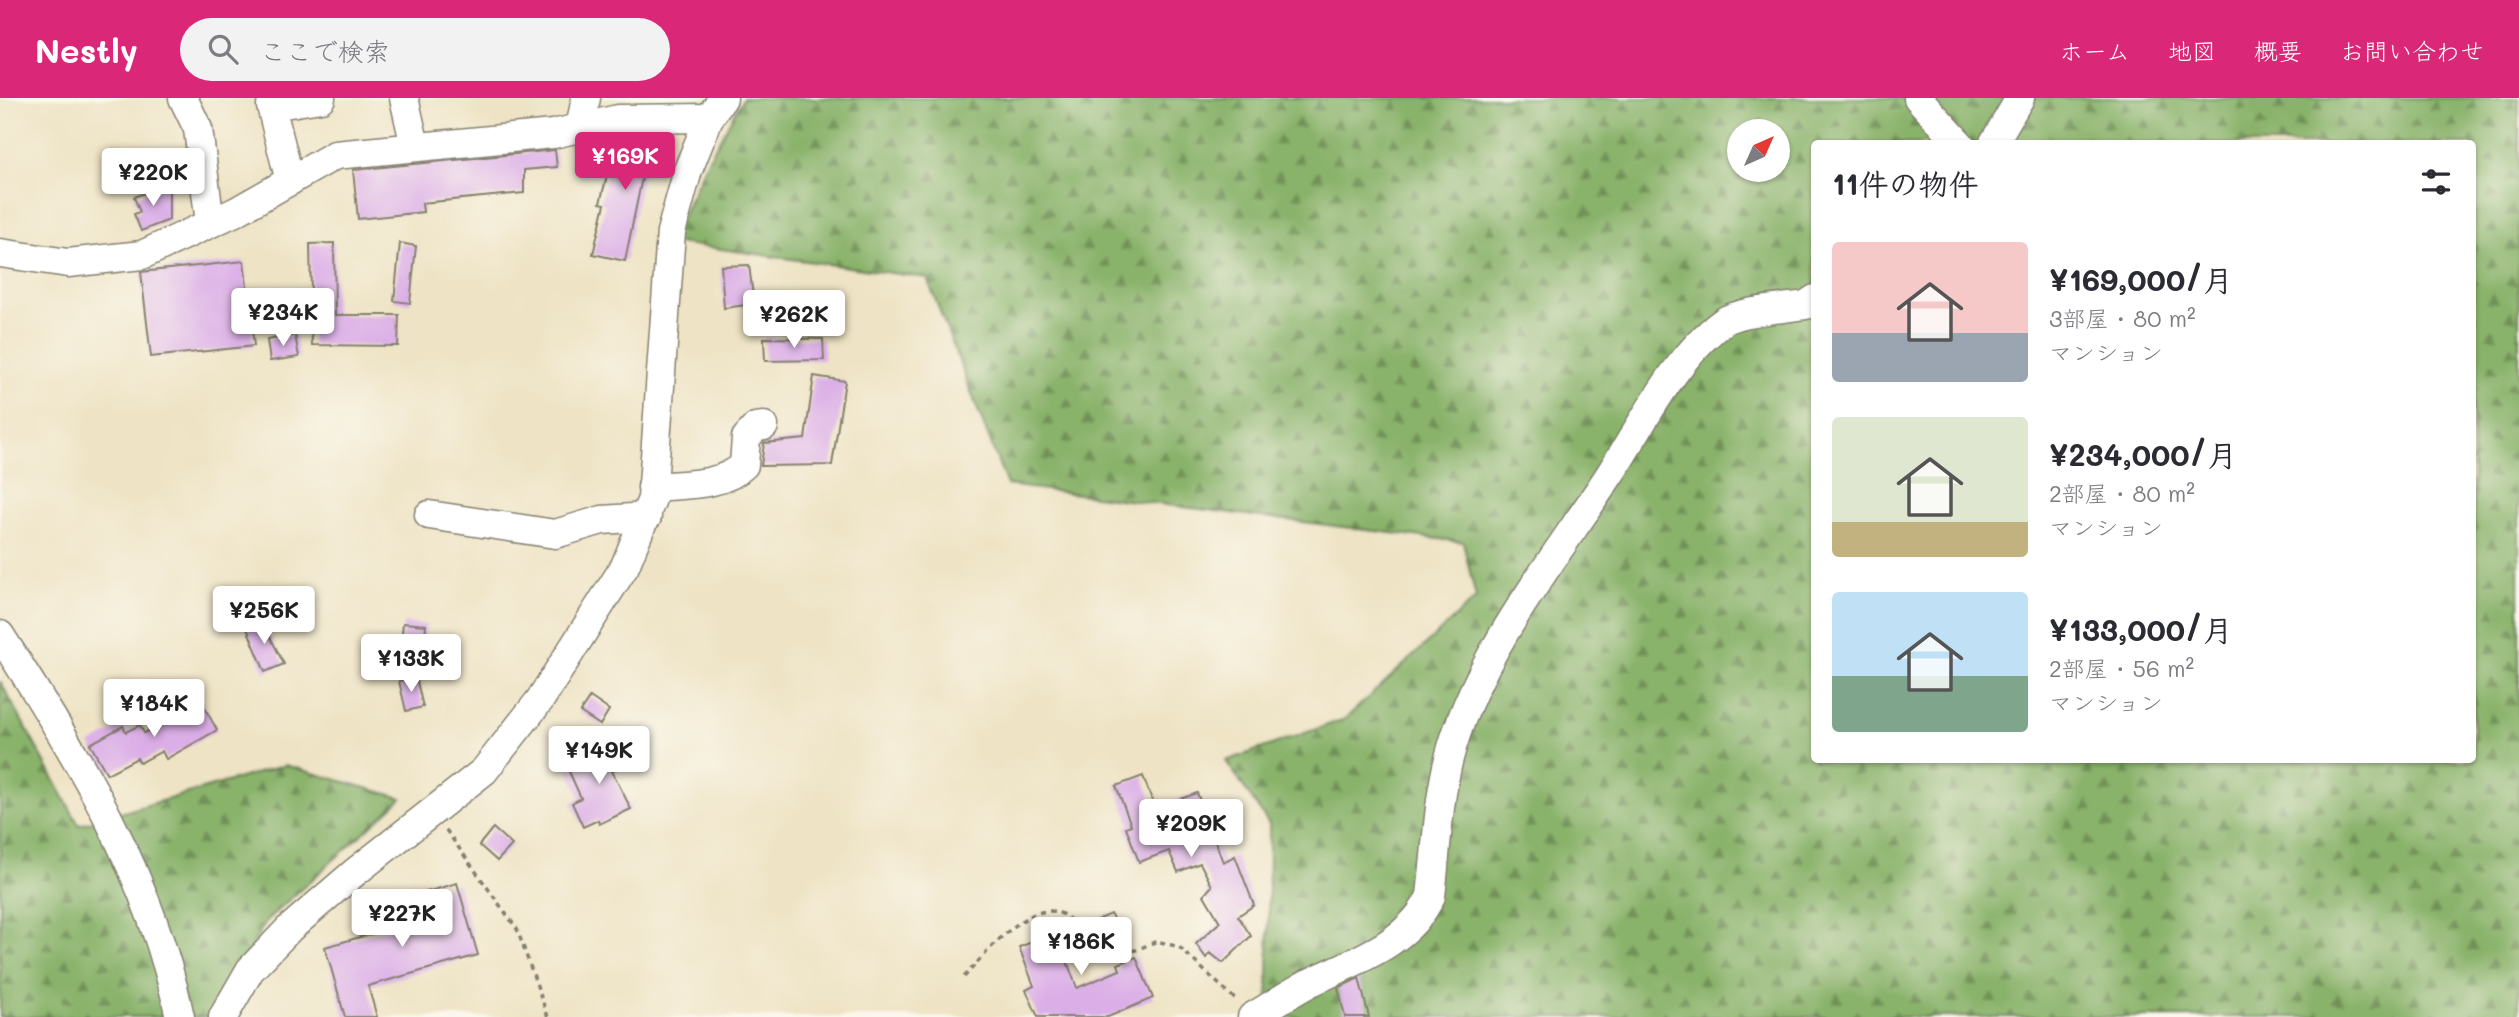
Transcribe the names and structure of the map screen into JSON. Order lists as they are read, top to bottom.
{
  "north": "top right",
  "page": {
    "header": "Nestly",
    "search": "ここで検索",
    "nav": [
      "ホーム",
      "地図",
      "概要",
      "お問い合わせ"
    ],
    "price": [
      "¥169K",
      "¥220K",
      "¥234K",
      "¥262K",
      "¥256K",
      "¥133K",
      "¥184K",
      "¥149K",
      "¥209K",
      "¥227K",
      "¥186K"
    ],
    "heading": "11件の物件",
    "list": [
      {
        "name": "¥169,000/月",
        "note": "3部屋 · 80 m² · マンション"
      },
      {
        "name": "¥234,000/月",
        "note": "2部屋 · 80 m² · マンション"
      },
      {
        "name": "¥133,000/月",
        "note": "2部屋 · 56 m² · マンション"
      }
    ]
  }
}
